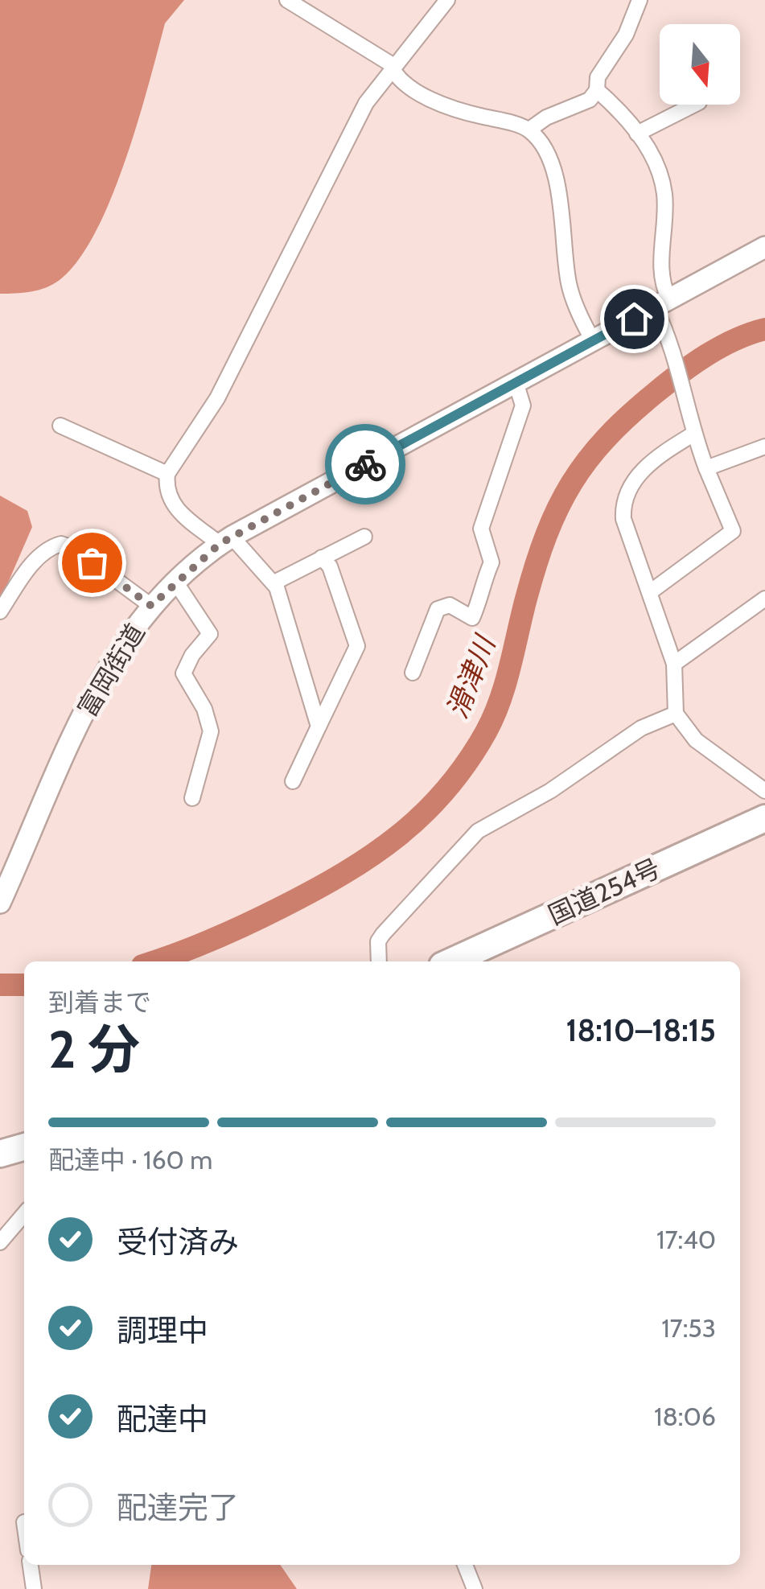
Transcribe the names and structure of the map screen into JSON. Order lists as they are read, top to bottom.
{
  "streets": {
    "highway": ["国道254号"],
    "street": ["富岡街道"]
  },
  "water": ["滑津川"],
  "north": "bottom",
  "page": {
    "heading": ["2 分", "到着まで", "18:10–18:15"],
    "bar": "配達中 · 160 m",
    "list": [
      ["受付済み", "17:40"],
      ["調理中", "17:53"],
      ["配達中", "18:06"],
      "配達完了"
    ]
  }
}
